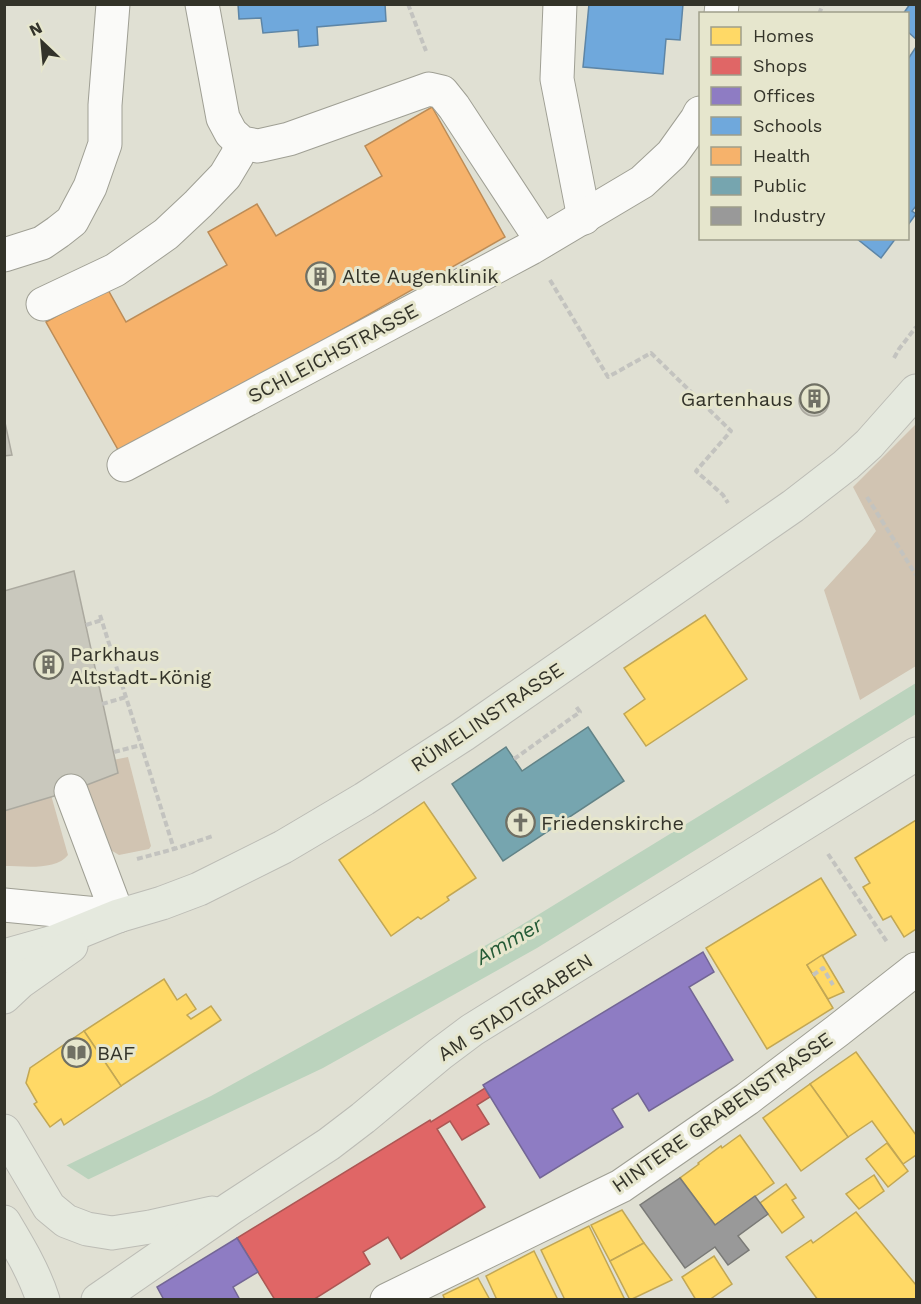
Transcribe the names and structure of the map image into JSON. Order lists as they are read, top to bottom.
{
  "streets": {
    "main road": ["RÜMELINSTRASSE", "AM STADTGRABEN"],
    "street": ["SCHLEICHSTRASSE", "HINTERE GRABENSTRASSE"]
  },
  "water": ["Ammer"],
  "places": {
    "building": ["Alte Augenklinik", "Gartenhaus", "Parkhaus Altstadt-König"],
    "church": ["Friedenskirche"],
    "library": ["BAF"]
  },
  "legend": [
    "Homes",
    "Shops",
    "Offices",
    "Schools",
    "Health",
    "Public",
    "Industry"
  ],
  "north": "top left"
}
